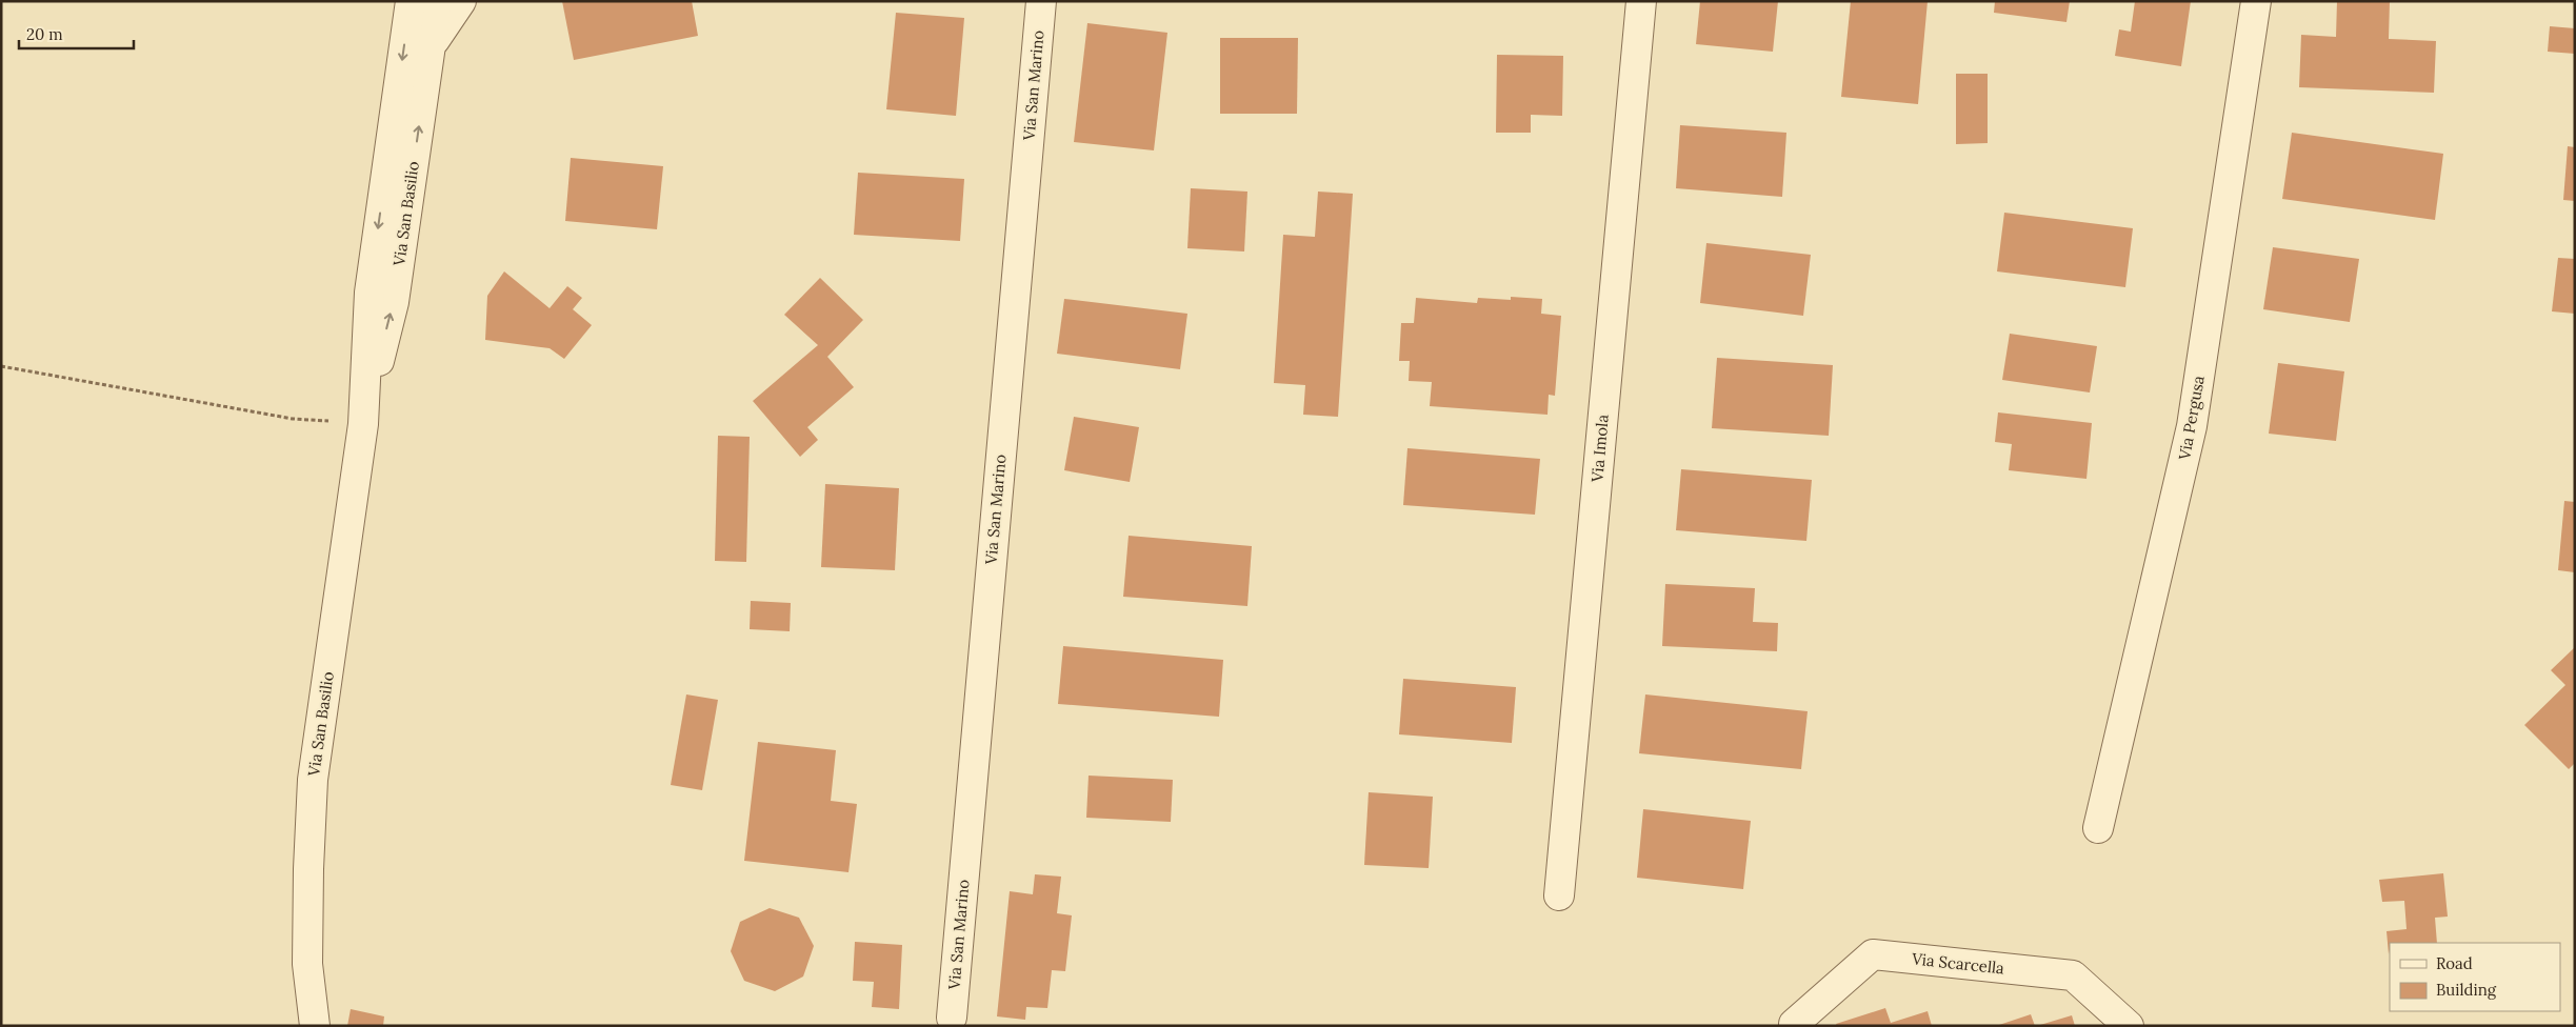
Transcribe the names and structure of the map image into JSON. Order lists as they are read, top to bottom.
{
  "streets": {
    "street": [
      "Via San Marino",
      "Via San Basilio",
      "Via Pergusa",
      "Via Imola",
      "Via Scarcella"
    ]
  },
  "legend": ["Road", "Building"],
  "scale_bar": "20 m"
}
